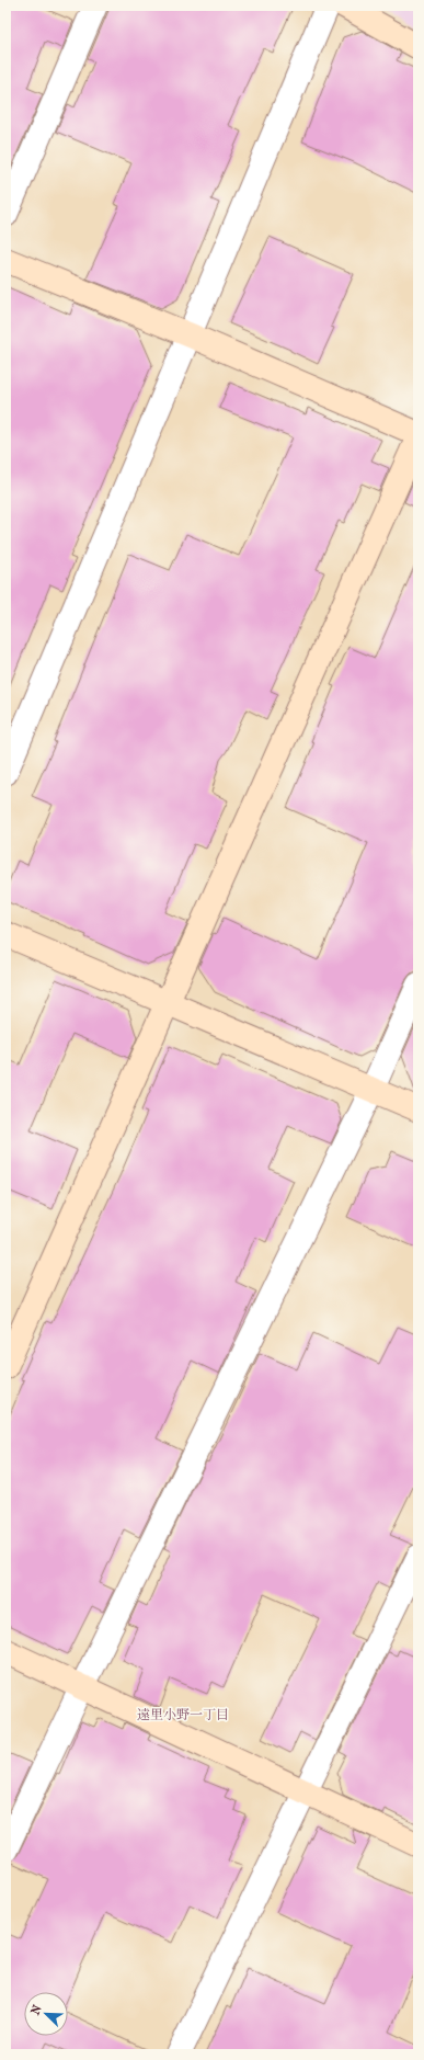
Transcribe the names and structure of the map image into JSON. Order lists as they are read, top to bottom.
{
  "districts": ["遠里小野一丁目"],
  "north": "top left"
}
